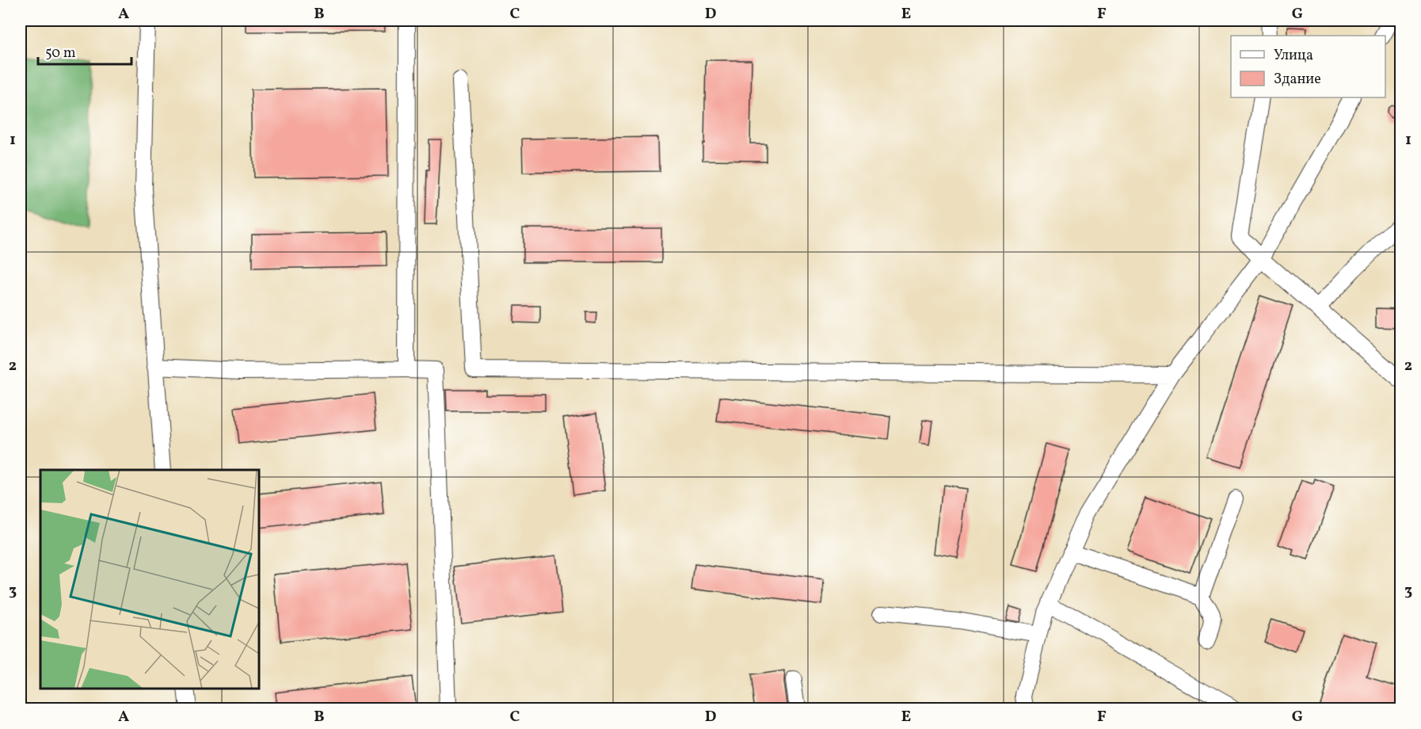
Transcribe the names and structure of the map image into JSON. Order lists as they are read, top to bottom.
{
  "legend": ["Улица", "Здание"],
  "scale_bar": "50 m",
  "grid": {
    "columns": [
      "A",
      "B",
      "C",
      "D",
      "E",
      "F",
      "G"
    ],
    "rows": ["1", "2", "3"]
  }
}
